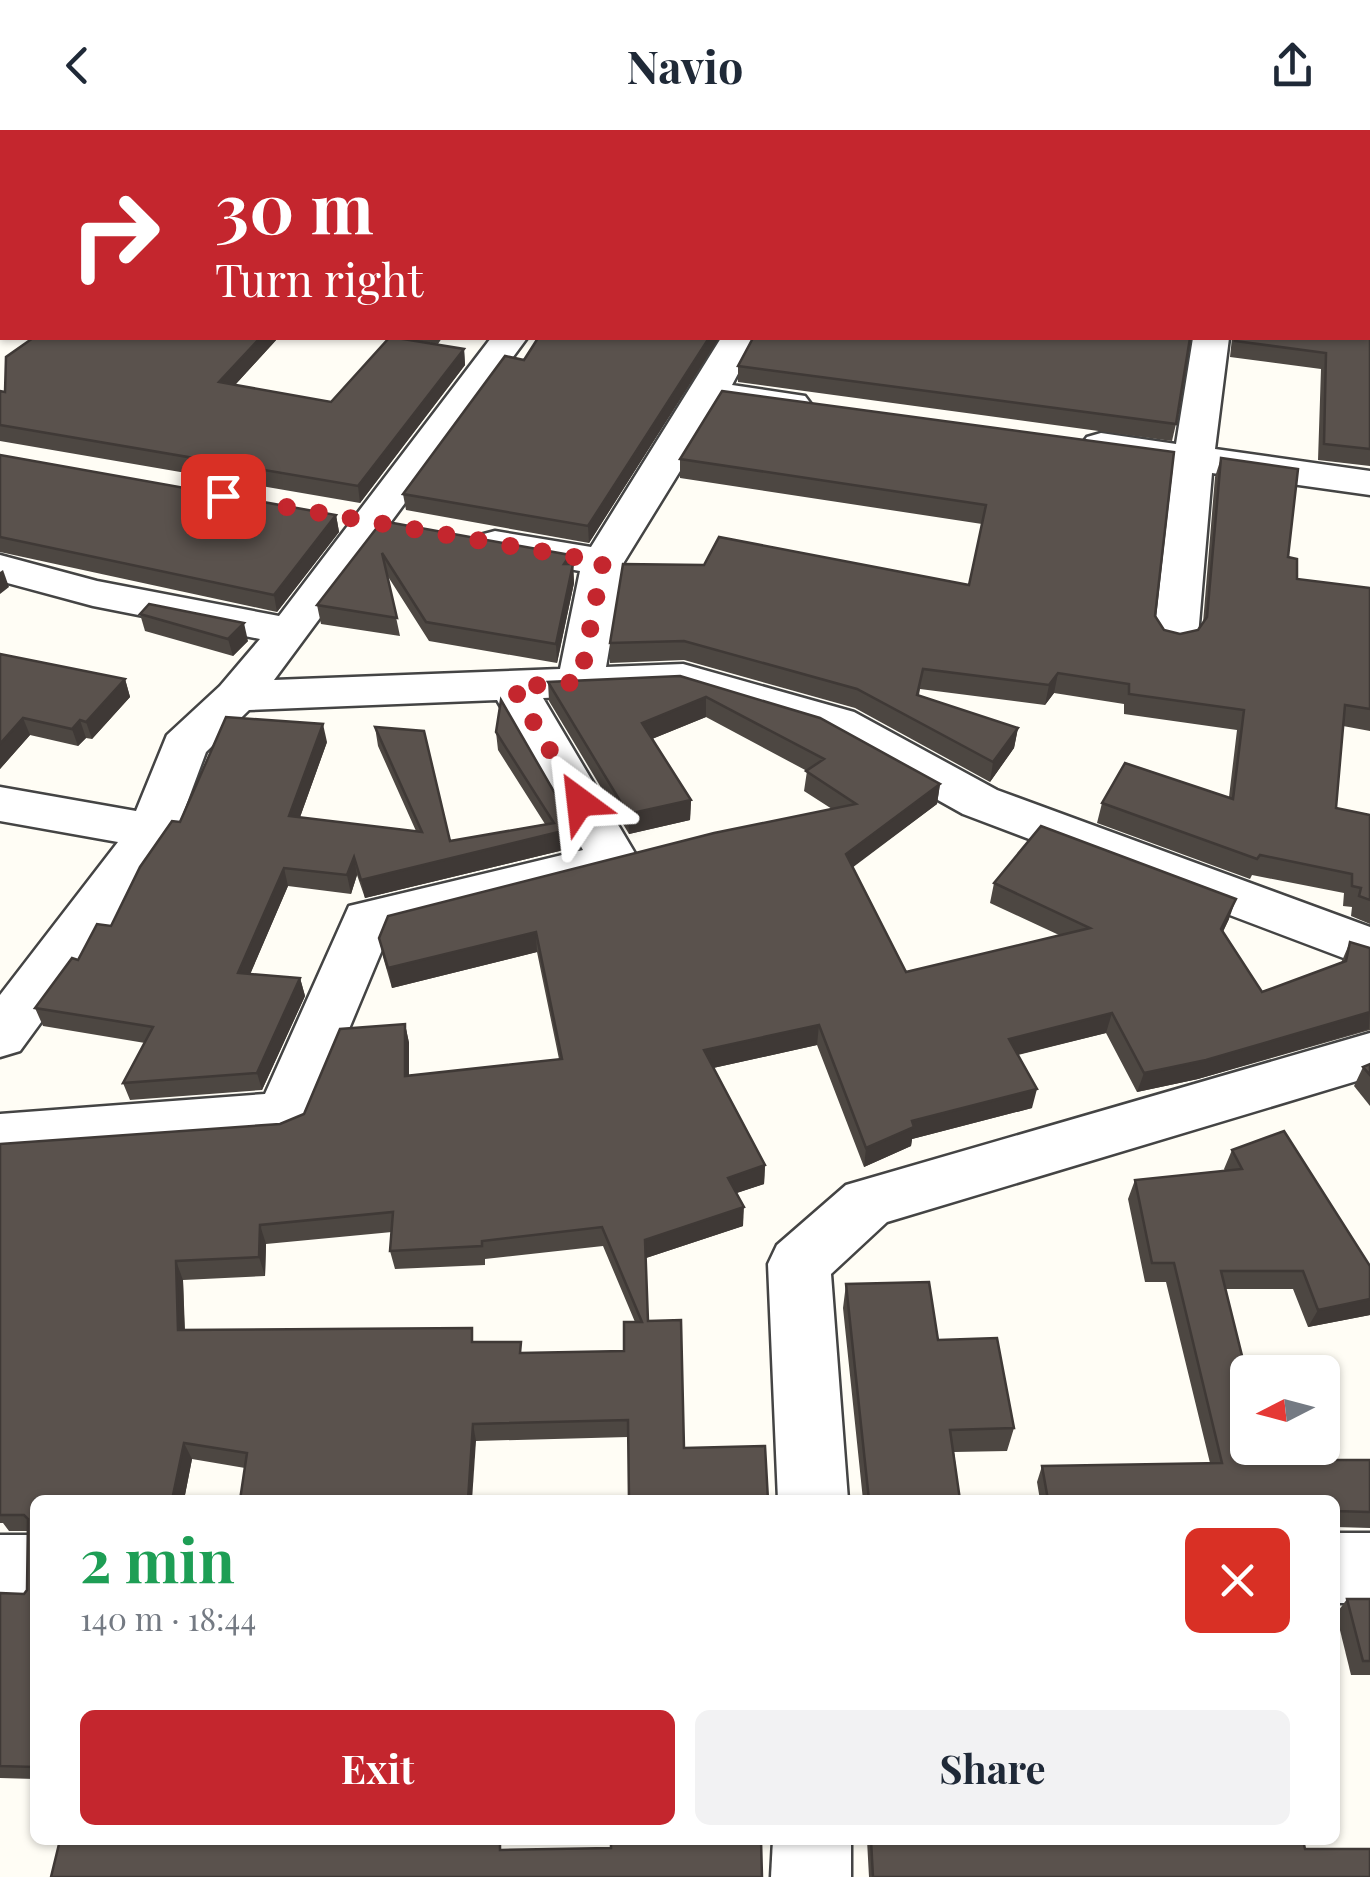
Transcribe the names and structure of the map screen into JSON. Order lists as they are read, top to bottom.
{
  "north": "left",
  "page": {
    "header": "Navio",
    "turn": ["30 m", "Turn right"],
    "heading": ["2 min", "140 m · 18:44"],
    "buttons": ["Exit", "Share"]
  }
}
